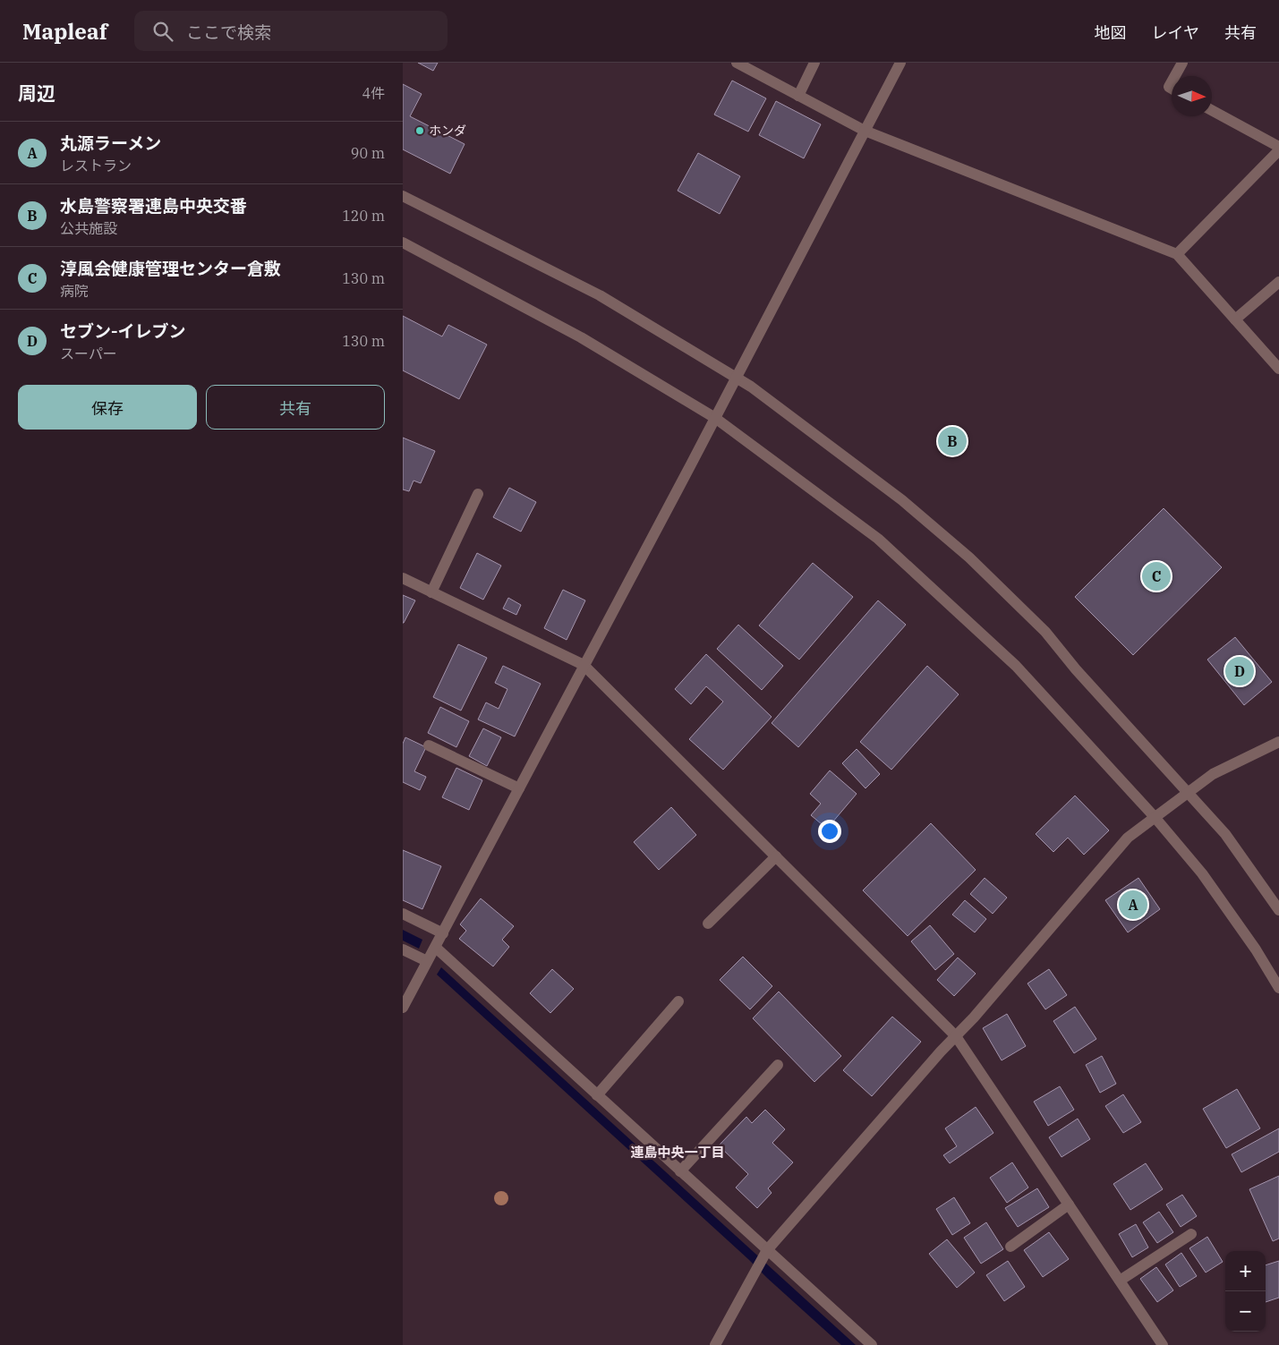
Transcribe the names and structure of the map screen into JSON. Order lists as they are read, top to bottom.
{
  "districts": ["連島中央一丁目"],
  "places": ["ホンダ"],
  "north": "right",
  "page": {
    "header": "Mapleaf",
    "search": "ここで検索",
    "nav": ["地図", "レイヤ", "共有"],
    "heading": ["周辺", "4件"],
    "list": [
      {
        "mark": "A",
        "name": "丸源ラーメン",
        "note": "レストラン",
        "value": "90 m"
      },
      {
        "mark": "B",
        "name": "水島警察署連島中央交番",
        "note": "公共施設",
        "value": "120 m"
      },
      {
        "mark": "C",
        "name": "淳風会健康管理センター倉敷",
        "note": "病院",
        "value": "130 m"
      },
      {
        "mark": "D",
        "name": "セブン-イレブン",
        "note": "スーパー",
        "value": "130 m"
      }
    ],
    "buttons": ["保存", "共有"],
    "pins": [
      "B",
      "C",
      "D",
      "A"
    ],
    "map_buttons": ["+", "−"]
  }
}
